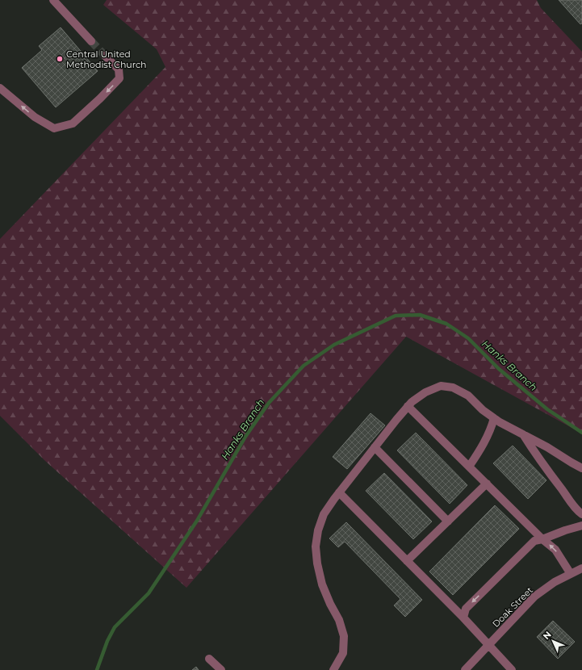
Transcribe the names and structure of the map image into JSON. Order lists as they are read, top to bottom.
{
  "streets": {
    "street": ["Doak Street"]
  },
  "water": ["Hanks Branch"],
  "places": ["Central United Methodist Church"],
  "north": "top left"
}
